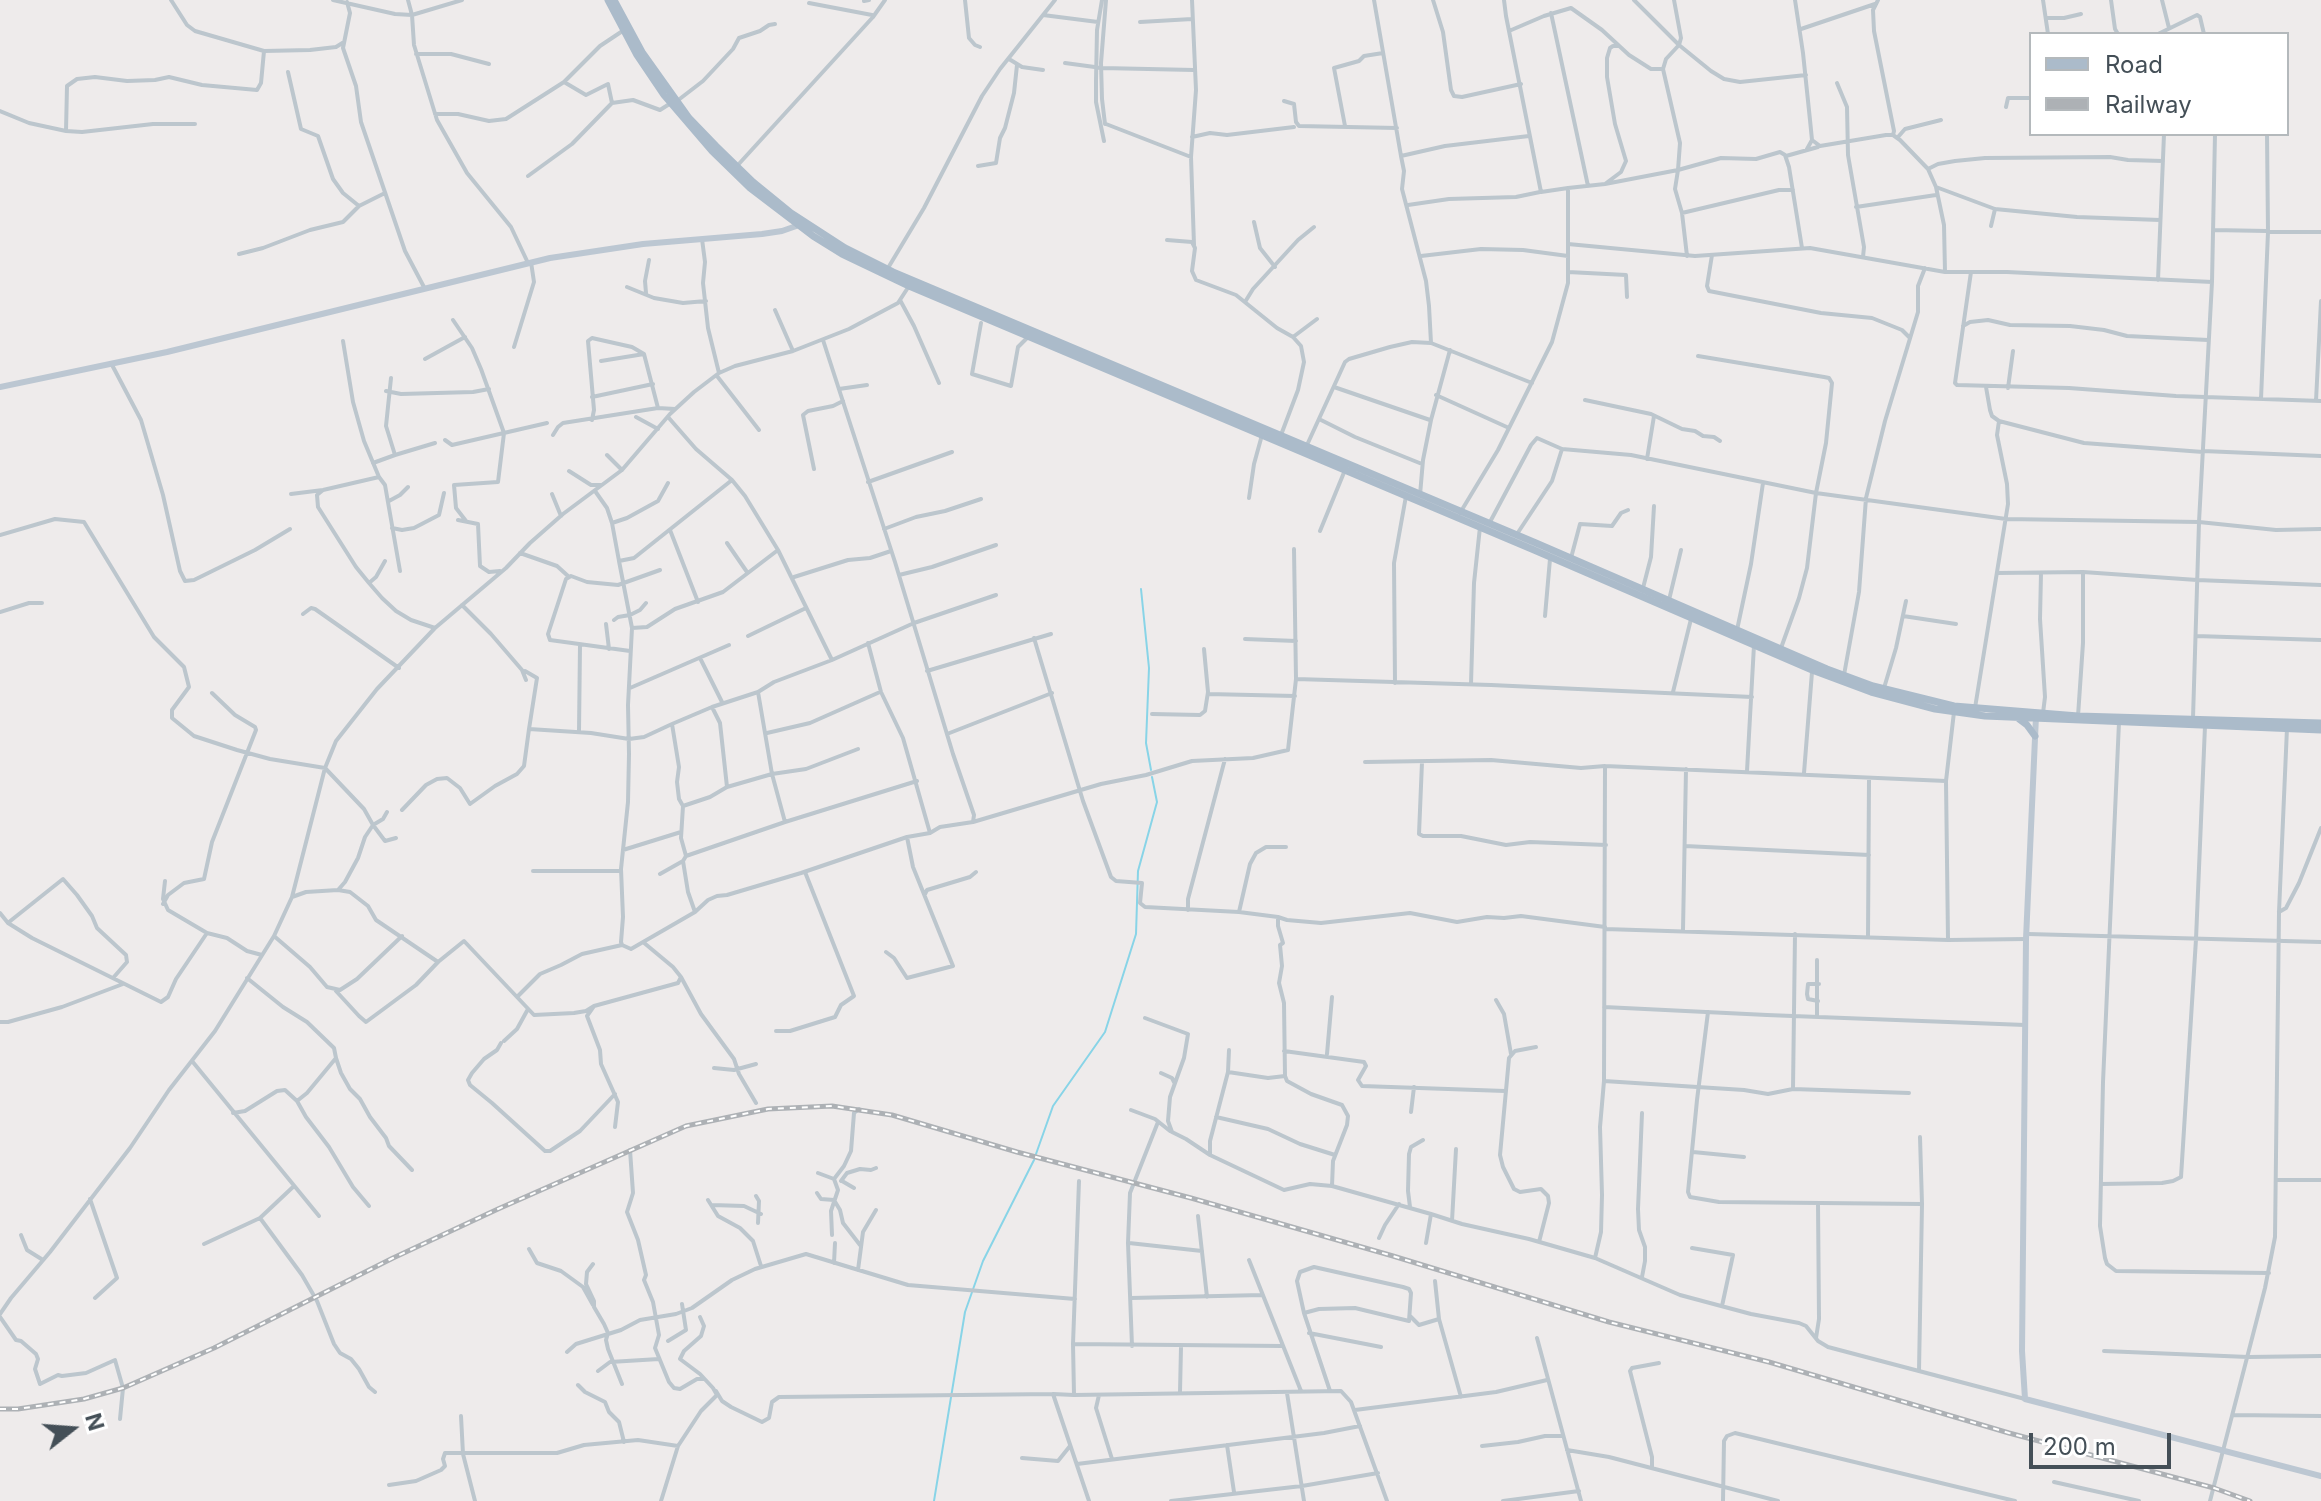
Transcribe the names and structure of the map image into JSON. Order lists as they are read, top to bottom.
{
  "legend": ["Road", "Railway"],
  "scale_bar": "200 m",
  "north": "right"
}
